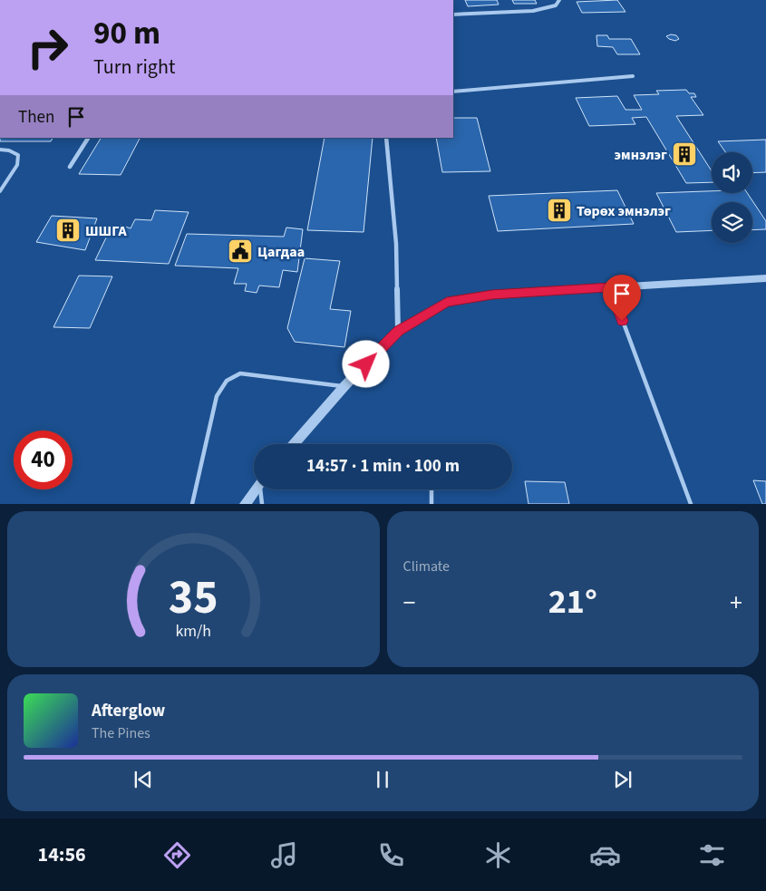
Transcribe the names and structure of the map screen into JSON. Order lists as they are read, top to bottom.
{
  "places": {
    "building": ["эмнэлэг", "Төрөх эмнэлэг", "ШШГА"],
    "public building": ["Цагдаа"]
  },
  "page": {
    "turn": ["90 m", "Turn right"],
    "then": "Then",
    "limit": "40",
    "trip": "14:57 · 1 min · 100 m",
    "tile": "Climate",
    "heat": ["−", "21°", "+"],
    "song": ["Afterglow", "The Pines"],
    "tabs": "14:56",
    "gauge": ["35", "km/h"]
  }
}
